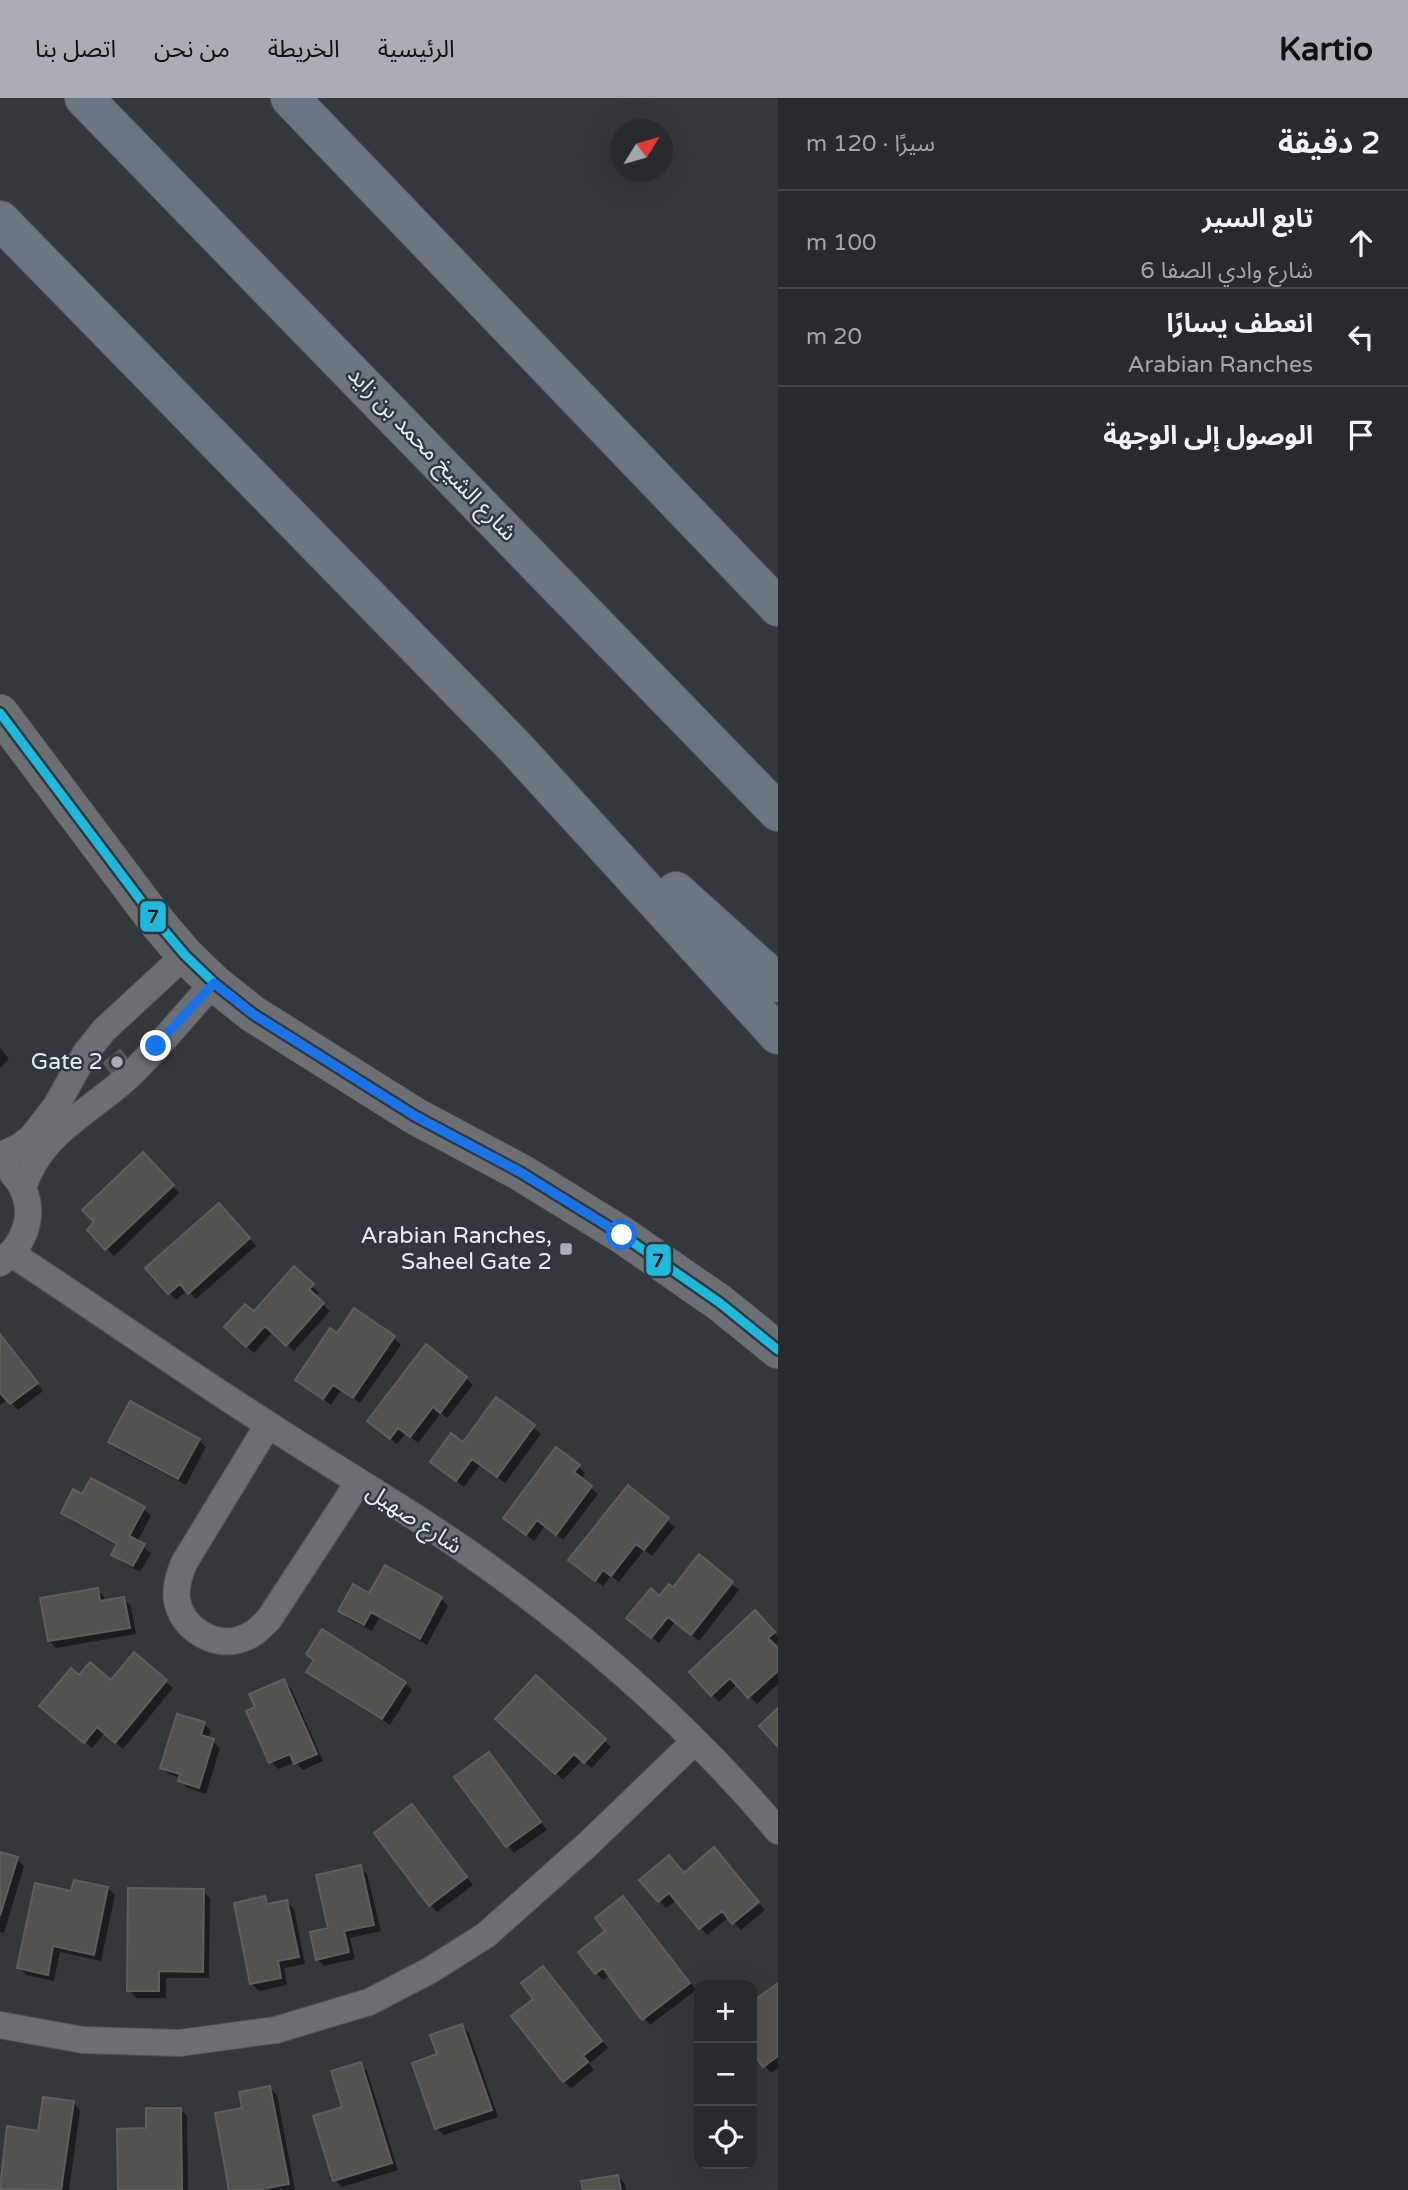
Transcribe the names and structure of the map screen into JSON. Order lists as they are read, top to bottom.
{
  "streets": {
    "highway": ["شارع الشيخ محمد بن زايد"],
    "street": ["شارع صهيل"]
  },
  "places": {
    "other": ["Gate 2"],
    "transit": ["Arabian Ranches, Saheel Gate 2"]
  },
  "lines": ["transit line 7"],
  "north": "top right",
  "page": {
    "header": "Kartio",
    "nav": [
      "الرئيسية",
      "الخريطة",
      "من نحن",
      "اتصل بنا"
    ],
    "heading": ["2 دقيقة", "سيرًا · 120 m"],
    "list": [
      ["تابع السير", "شارع وادي الصفا 6", "100 m"],
      ["انعطف يسارًا", "Arabian Ranches", "20 m"],
      "الوصول إلى الوجهة"
    ],
    "map_buttons": ["+", "−"]
  }
}
